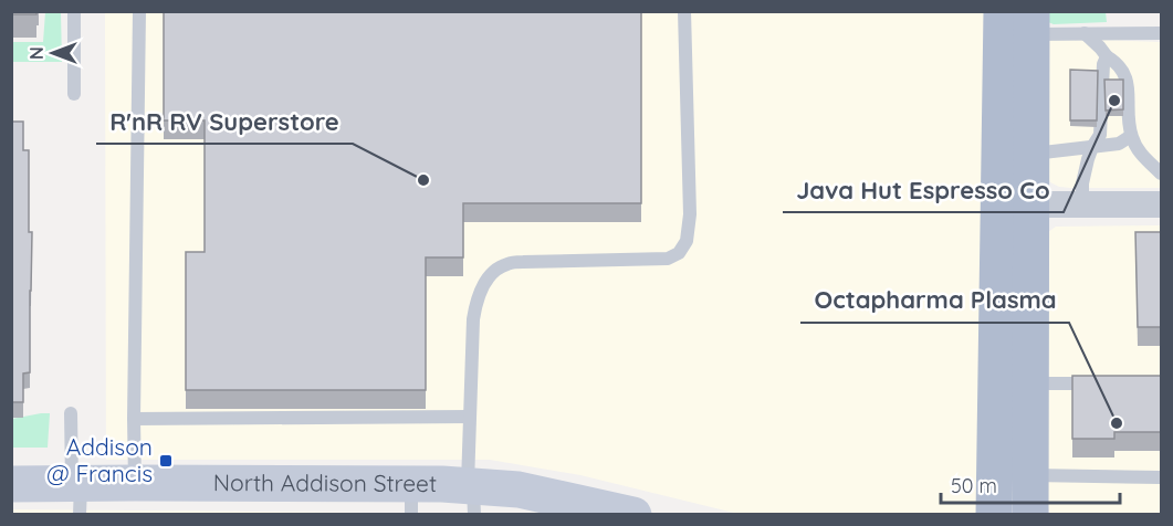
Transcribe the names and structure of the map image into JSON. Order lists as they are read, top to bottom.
{
  "streets": {
    "street": ["North Addison Street"]
  },
  "places": {
    "other": ["Java Hut Espresso Co", "R'nR RV Superstore", "Octapharma Plasma"],
    "transit": ["Addison @ Francis"]
  },
  "scale_bar": "50 m",
  "north": "left"
}
